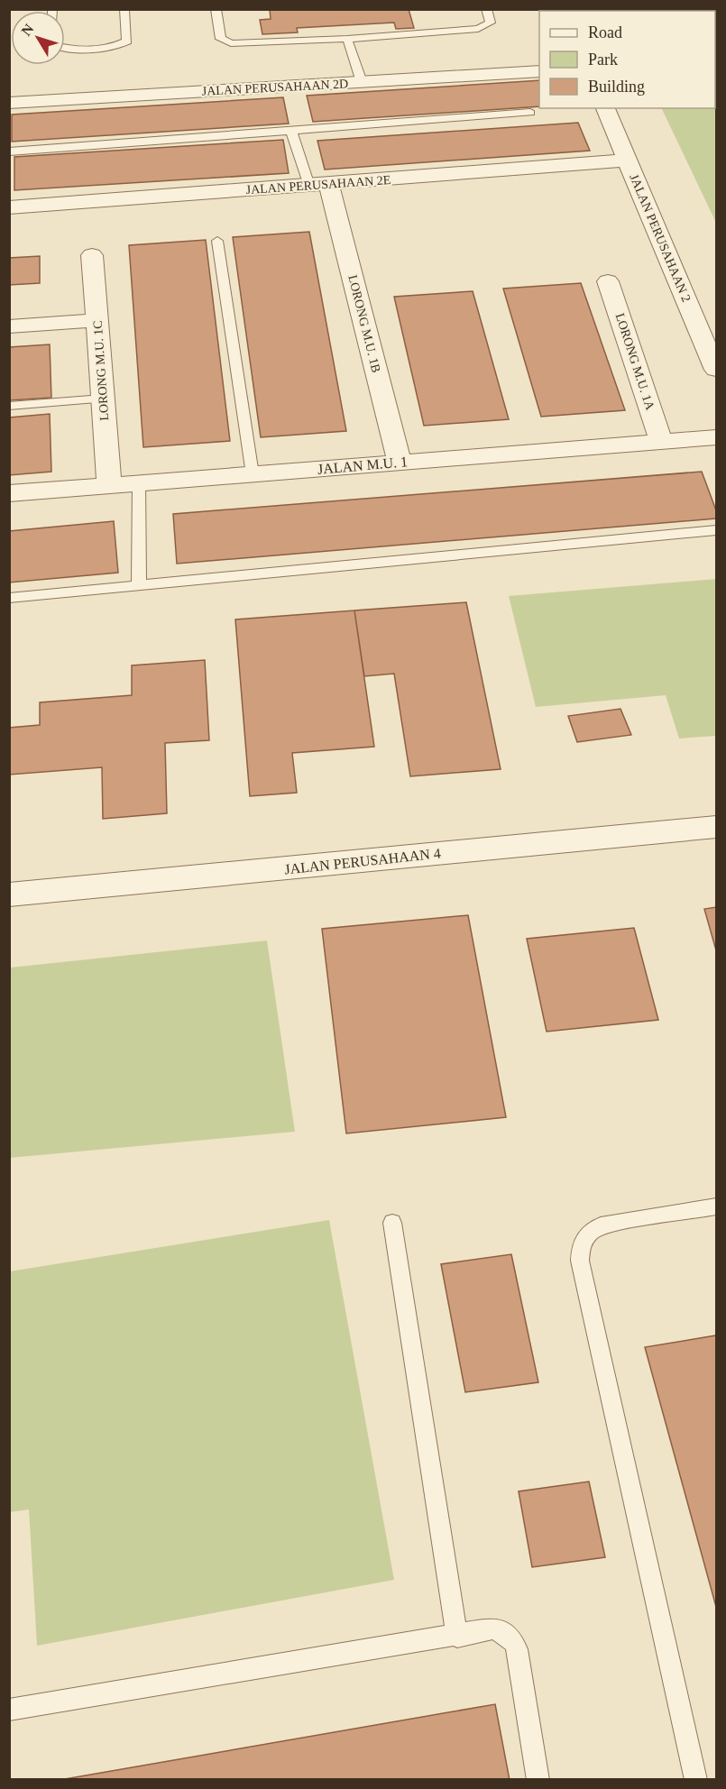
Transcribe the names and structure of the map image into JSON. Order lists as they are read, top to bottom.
{
  "streets": {
    "street": [
      "JALAN PERUSAHAAN 2D",
      "JALAN PERUSAHAAN 2E",
      "JALAN PERUSAHAAN 2",
      "LORONG M.U. 1B",
      "LORONG M.U. 1A",
      "LORONG M.U. 1C",
      "JALAN M.U. 1",
      "JALAN PERUSAHAAN 4"
    ]
  },
  "crossings": [
    ["JALAN PERUSAHAAN 2E", "JALAN PERUSAHAAN 2"],
    ["JALAN PERUSAHAAN 2E", "LORONG M.U. 1B"],
    ["LORONG M.U. 1B", "JALAN M.U. 1"],
    ["LORONG M.U. 1A", "JALAN M.U. 1"],
    ["LORONG M.U. 1C", "JALAN M.U. 1"]
  ],
  "legend": ["Road", "Park", "Building"],
  "north": "top left"
}
